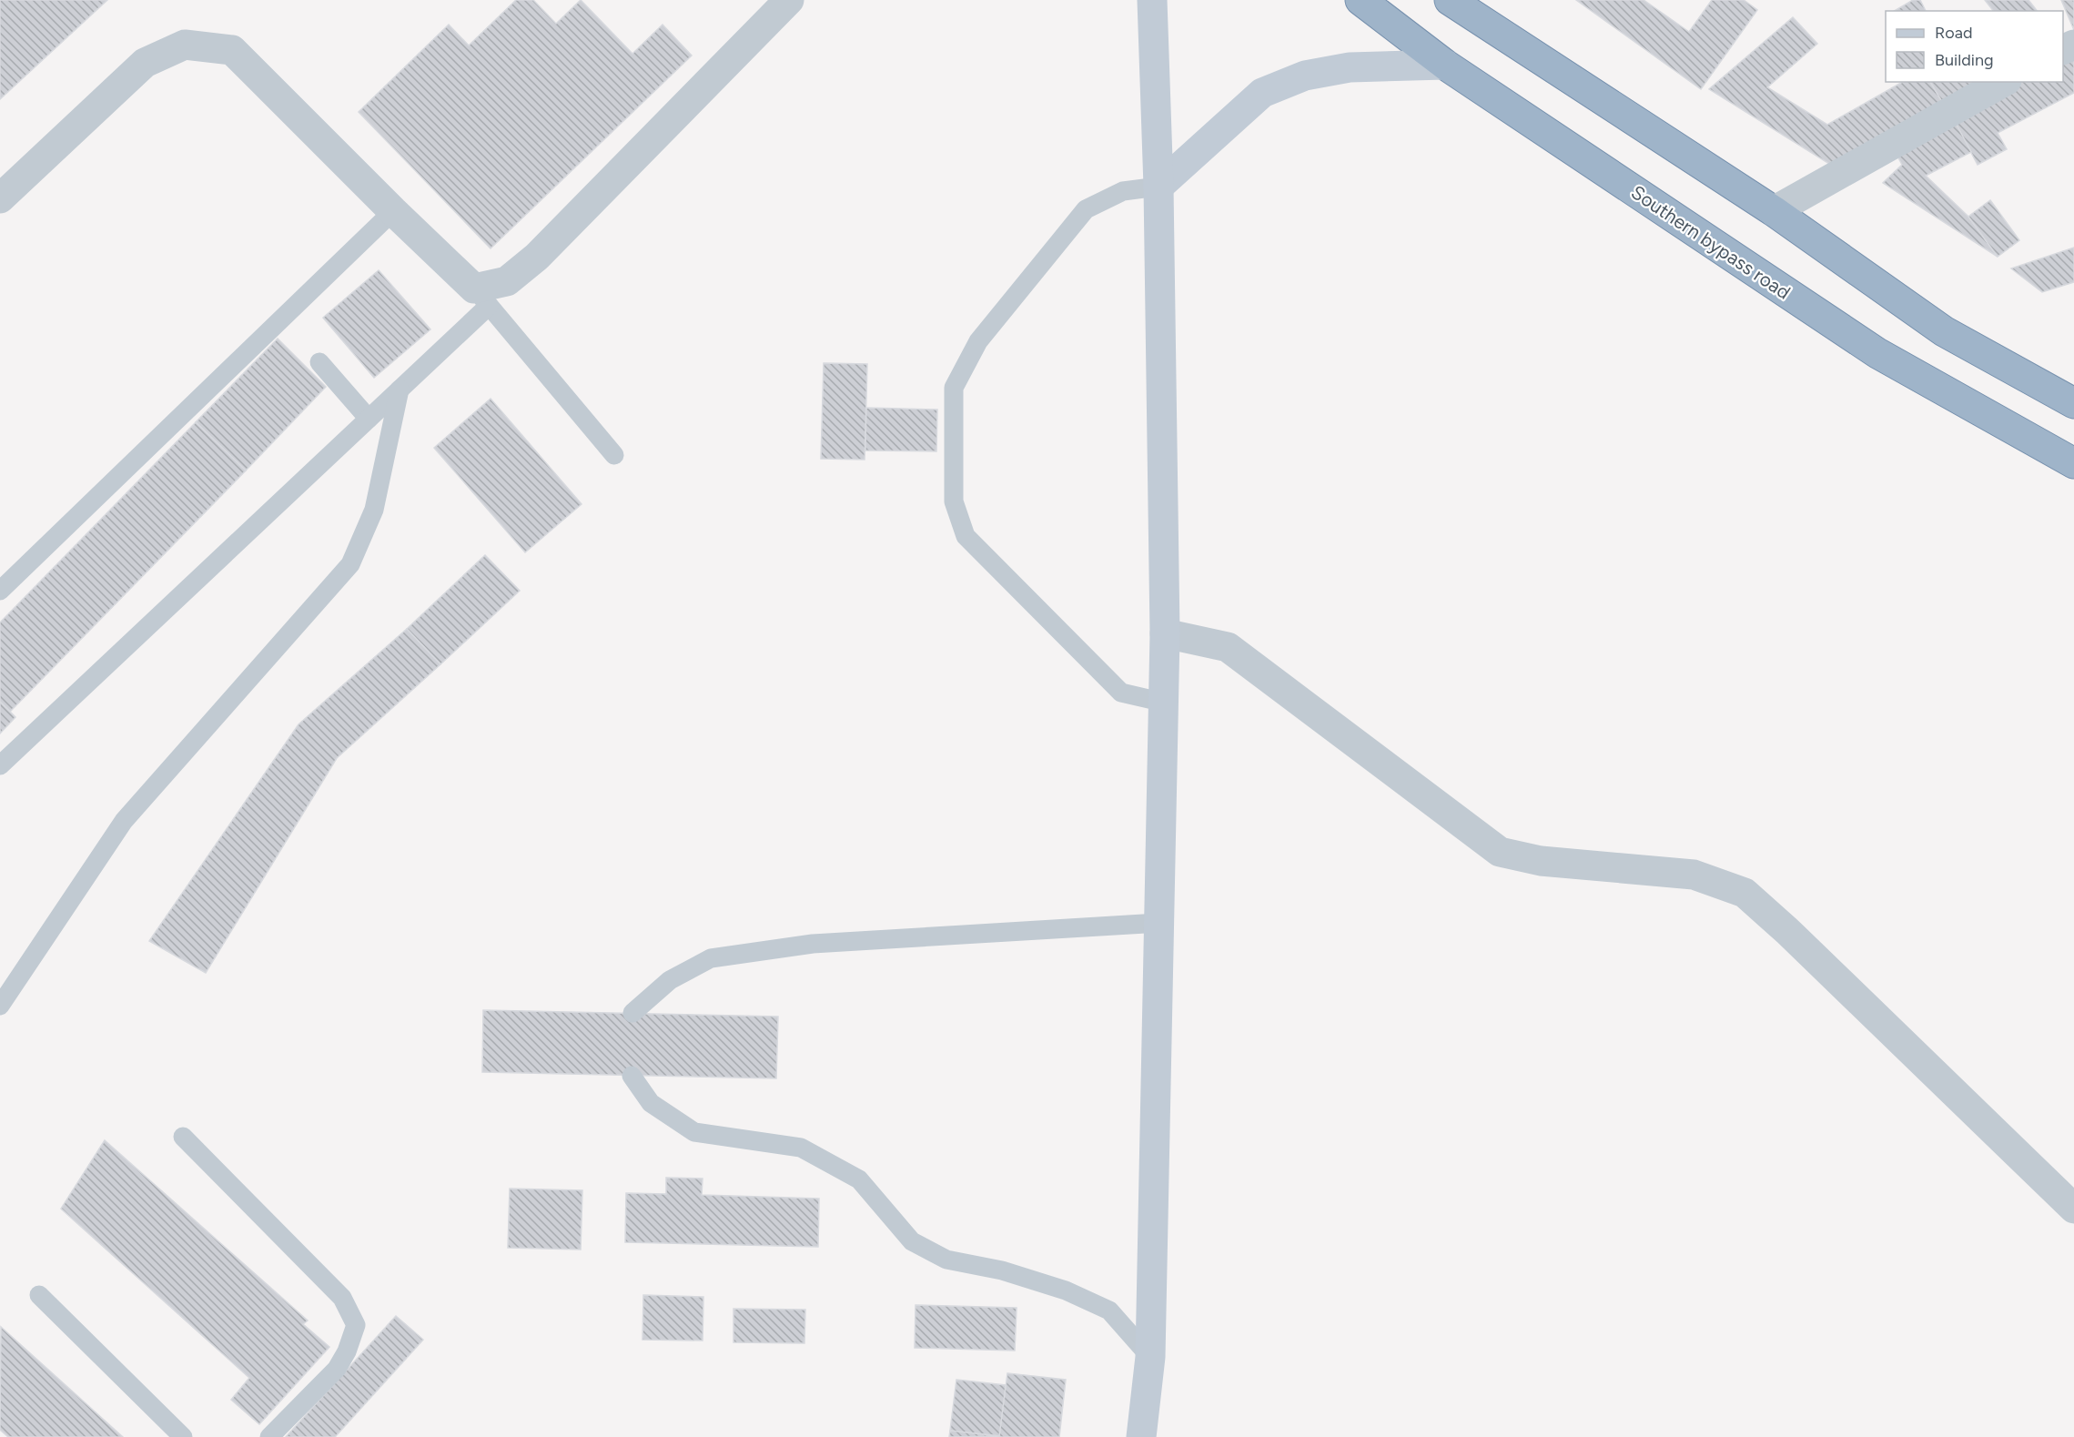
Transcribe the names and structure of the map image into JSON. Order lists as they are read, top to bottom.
{
  "streets": {
    "highway": ["Southern bypass road"]
  },
  "legend": ["Road", "Building"]
}
